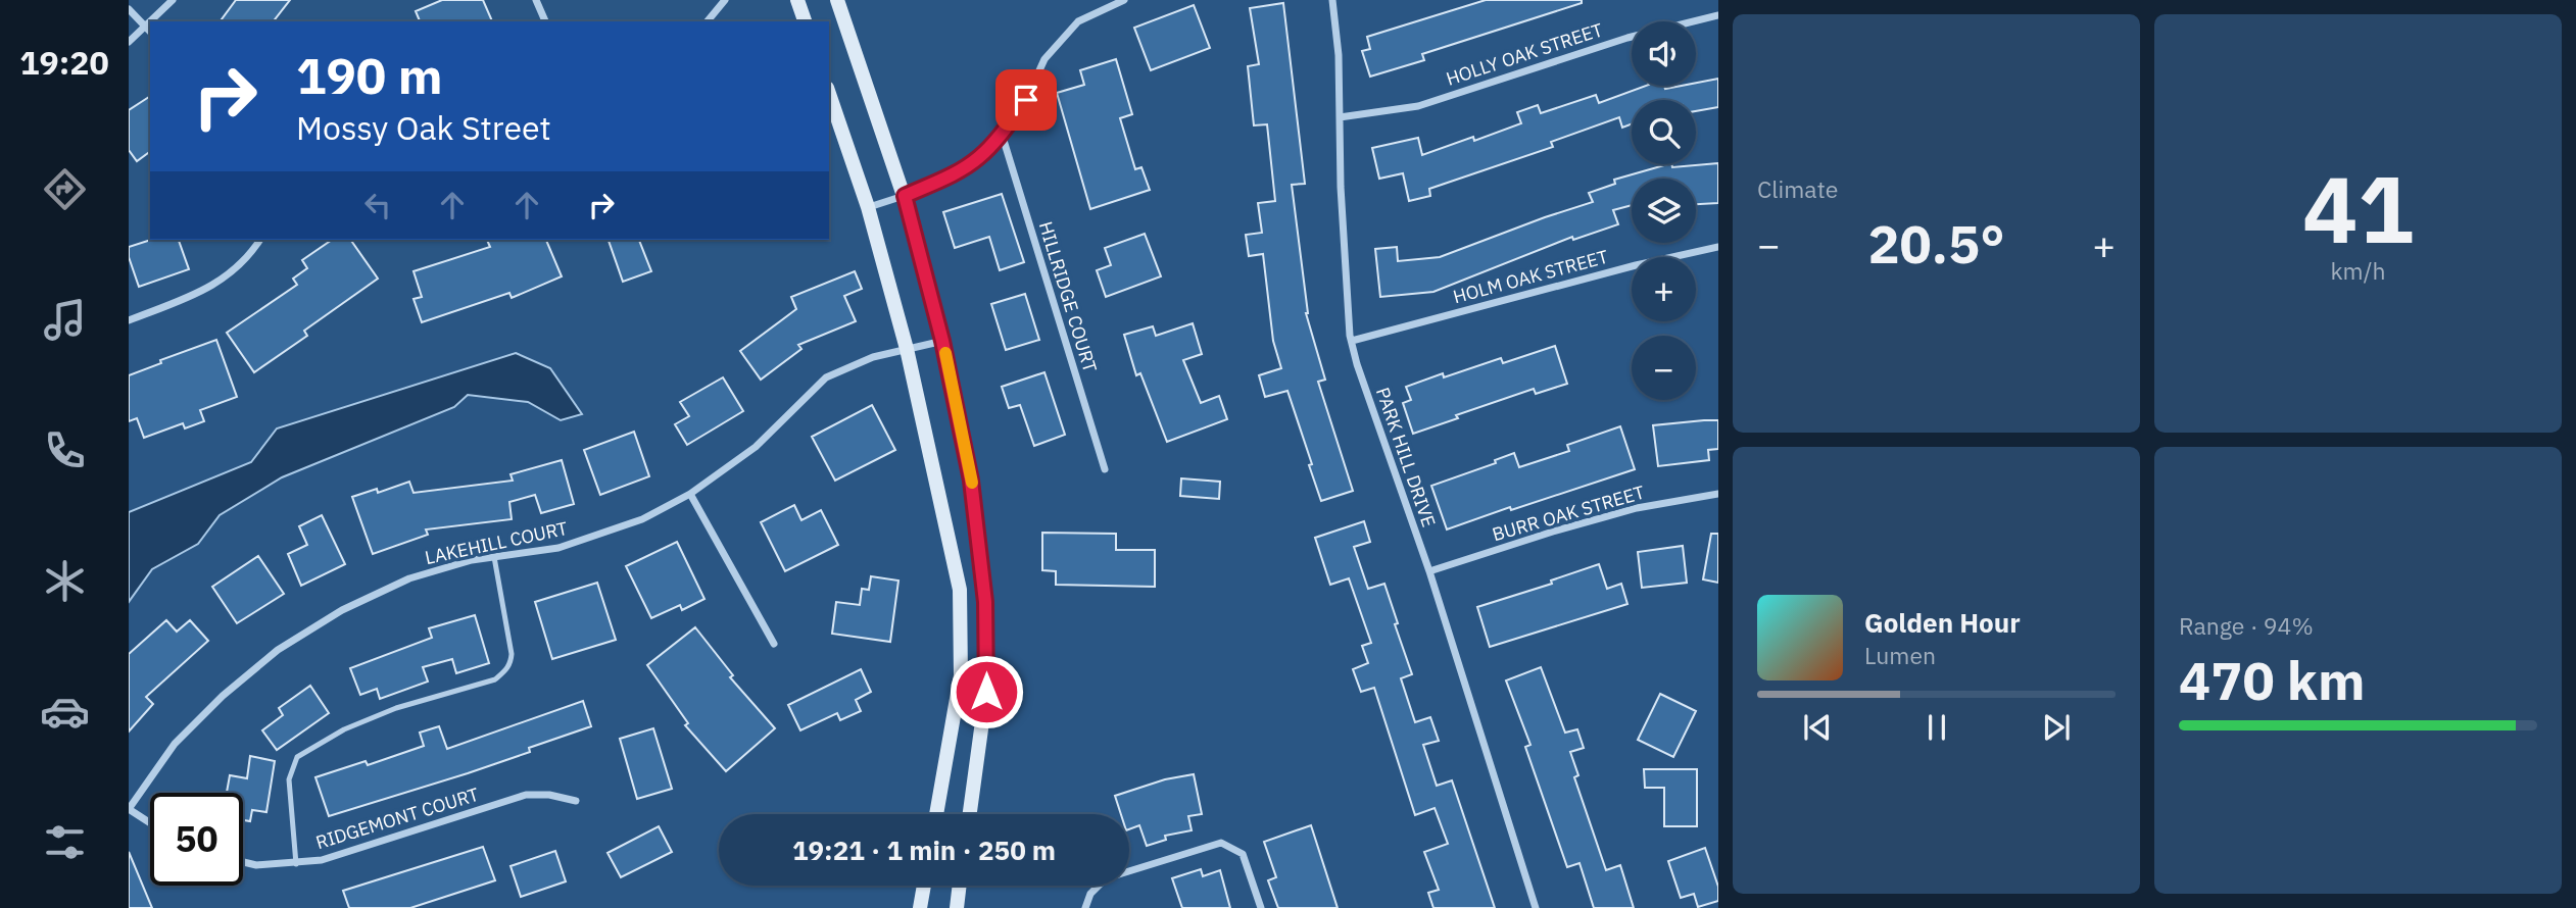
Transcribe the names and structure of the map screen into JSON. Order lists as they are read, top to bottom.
{
  "streets": {
    "street": [
      "HOLLY OAK STREET",
      "HOLM OAK STREET",
      "HILLRIDGE COURT",
      "PARK HILL DRIVE",
      "BURR OAK STREET",
      "LAKEHILL COURT",
      "RIDGEMONT COURT"
    ]
  },
  "crossings": [
    ["HOLLY OAK STREET", "PARK HILL DRIVE"],
    ["HOLM OAK STREET", "PARK HILL DRIVE"],
    ["PARK HILL DRIVE", "BURR OAK STREET"]
  ],
  "page": {
    "tabs": "19:20",
    "tile": [
      "Climate",
      ["41", "km/h"],
      ["Range · 94%", "470 km"]
    ],
    "map_buttons": ["+", "−"],
    "turn": ["190 m", "Mossy Oak Street"],
    "heat": ["−", "20.5°", "+"],
    "song": ["Golden Hour", "Lumen"],
    "limit": "50",
    "trip": "19:21 · 1 min · 250 m"
  }
}
